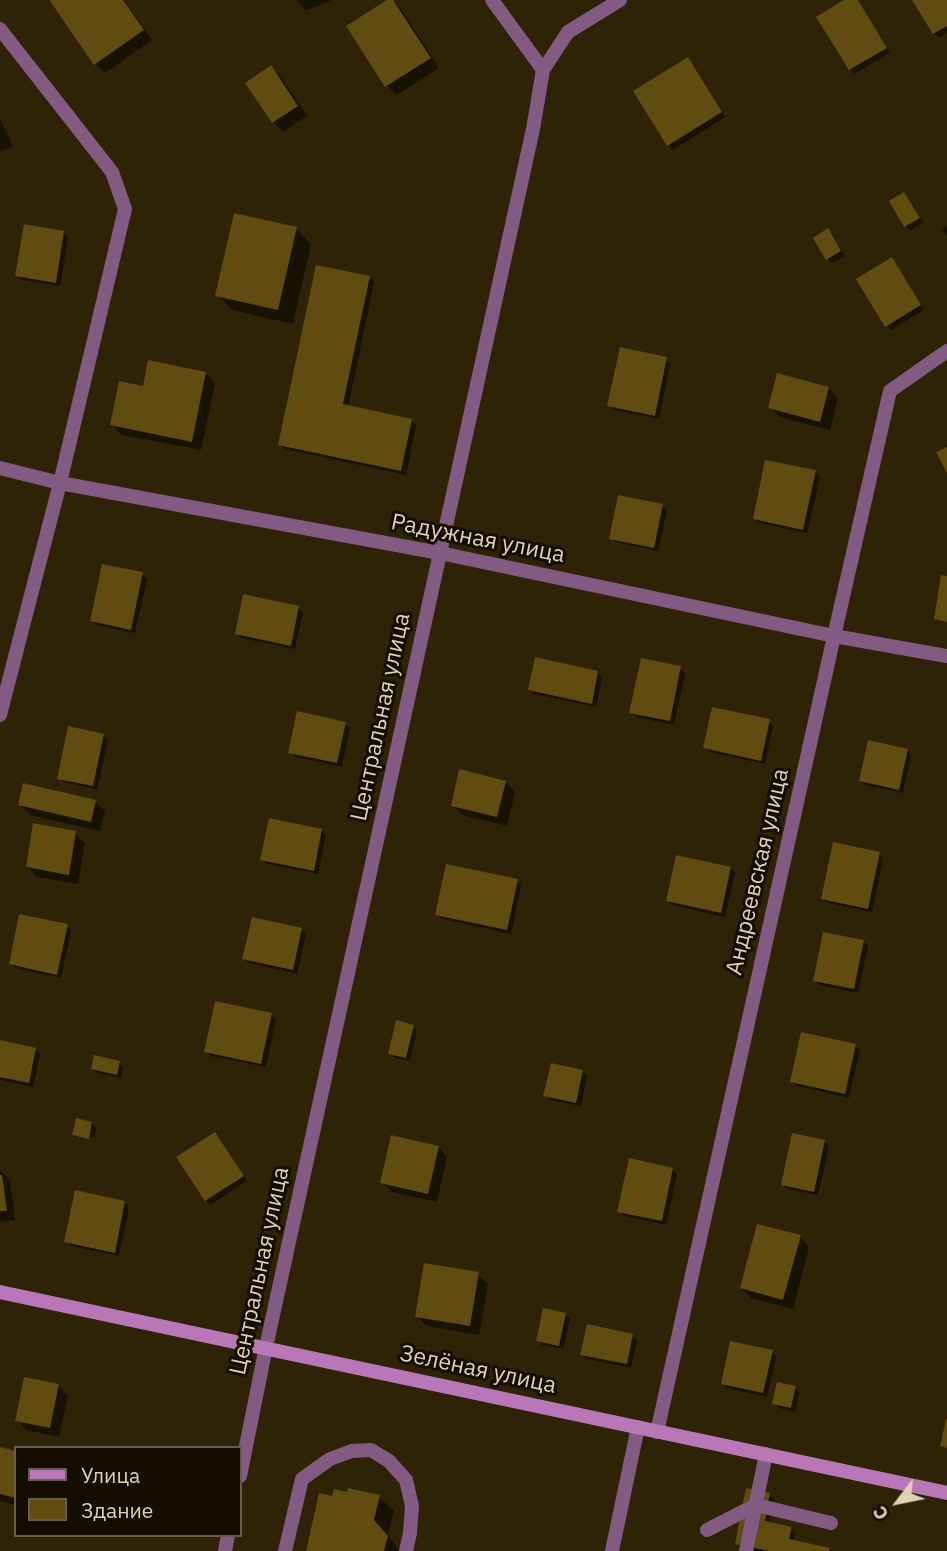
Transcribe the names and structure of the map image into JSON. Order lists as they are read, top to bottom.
{
  "streets": {
    "street": [
      "Радужная улица",
      "Центральная улица",
      "Андреевская улица",
      "Зелёная улица"
    ]
  },
  "crossings": [
    ["Радужная улица", "Центральная улица"],
    ["Радужная улица", "Андреевская улица"],
    ["Центральная улица", "Зелёная улица"],
    ["Андреевская улица", "Зелёная улица"]
  ],
  "legend": ["Улица", "Здание"],
  "north": "bottom left"
}
